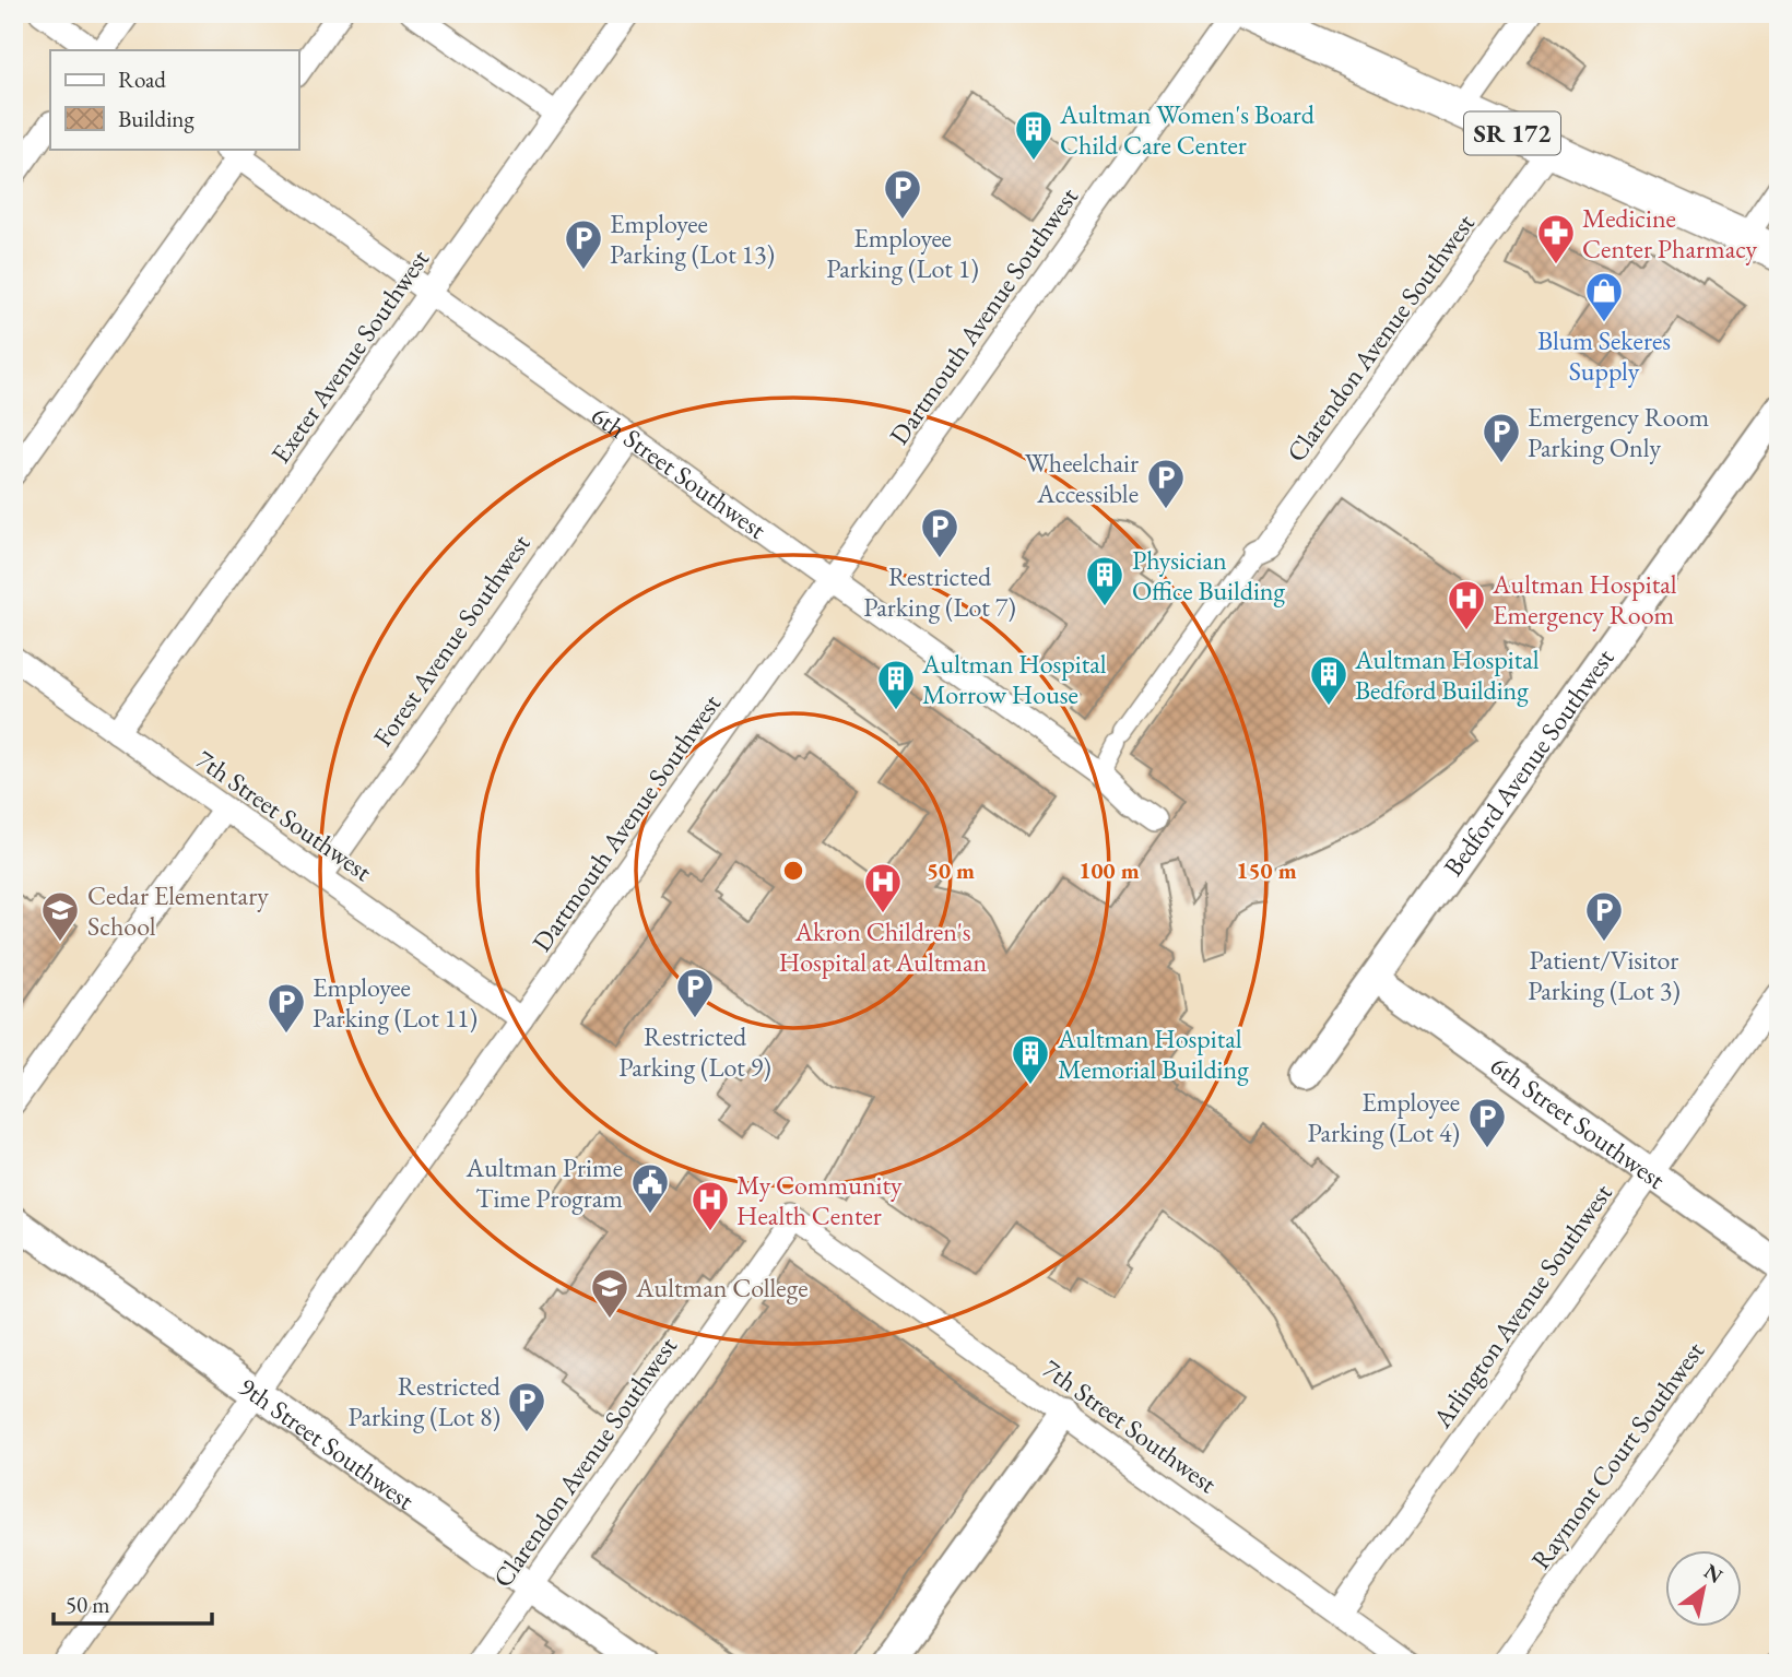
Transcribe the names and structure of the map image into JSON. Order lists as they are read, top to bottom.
{
  "streets": {
    "main road": ["SR 172"],
    "street": [
      "Dartmouth Avenue Southwest",
      "Clarendon Avenue Southwest",
      "Exeter Avenue Southwest",
      "6th Street Southwest",
      "Forest Avenue Southwest",
      "Bedford Avenue Southwest",
      "7th Street Southwest",
      "Arlington Avenue Southwest",
      "9th Street Southwest",
      "Raymont Court Southwest"
    ]
  },
  "crossings": [
    ["SR 172", "Clarendon Avenue Southwest"],
    ["Dartmouth Avenue Southwest", "6th Street Southwest"],
    ["Dartmouth Avenue Southwest", "7th Street Southwest"],
    ["Dartmouth Avenue Southwest", "9th Street Southwest"],
    ["Clarendon Avenue Southwest", "7th Street Southwest"],
    ["Clarendon Avenue Southwest", "9th Street Southwest"],
    ["Exeter Avenue Southwest", "6th Street Southwest"],
    ["Exeter Avenue Southwest", "7th Street Southwest"],
    ["6th Street Southwest", "Forest Avenue Southwest"],
    ["6th Street Southwest", "Bedford Avenue Southwest"],
    ["6th Street Southwest", "Arlington Avenue Southwest"],
    ["Forest Avenue Southwest", "7th Street Southwest"],
    ["7th Street Southwest", "Arlington Avenue Southwest"]
  ],
  "places": {
    "building": [
      "Aultman Women's Board Child Care Center",
      "Physician Office Building",
      "Aultman Hospital Bedford Building",
      "Aultman Hospital Morrow House",
      "Aultman Hospital Memorial Building"
    ],
    "parking": [
      "Employee Parking (Lot 1)",
      "Employee Parking (Lot 13)",
      "Emergency Room Parking Only",
      "Wheelchair Accessible",
      "Restricted Parking (Lot 7)",
      "Patient/Visitor Parking (Lot 3)",
      "Restricted Parking (Lot 9)",
      "Employee Parking (Lot 11)",
      "Employee Parking (Lot 4)",
      "Restricted Parking (Lot 8)"
    ],
    "pharmacy": ["Medicine Center Pharmacy"],
    "shop": ["Blum Sekeres Supply"],
    "hospital": ["Aultman Hospital Emergency Room", "Akron Children's Hospital at Aultman", "My Community Health Center"],
    "school or university": ["Cedar Elementary School", "Aultman College"],
    "public building": ["Aultman Prime Time Program"]
  },
  "legend": ["Road", "Building"],
  "scale_bar": "50 m",
  "north": "top right",
  "rings": ["50 m", "100 m", "150 m"]
}
